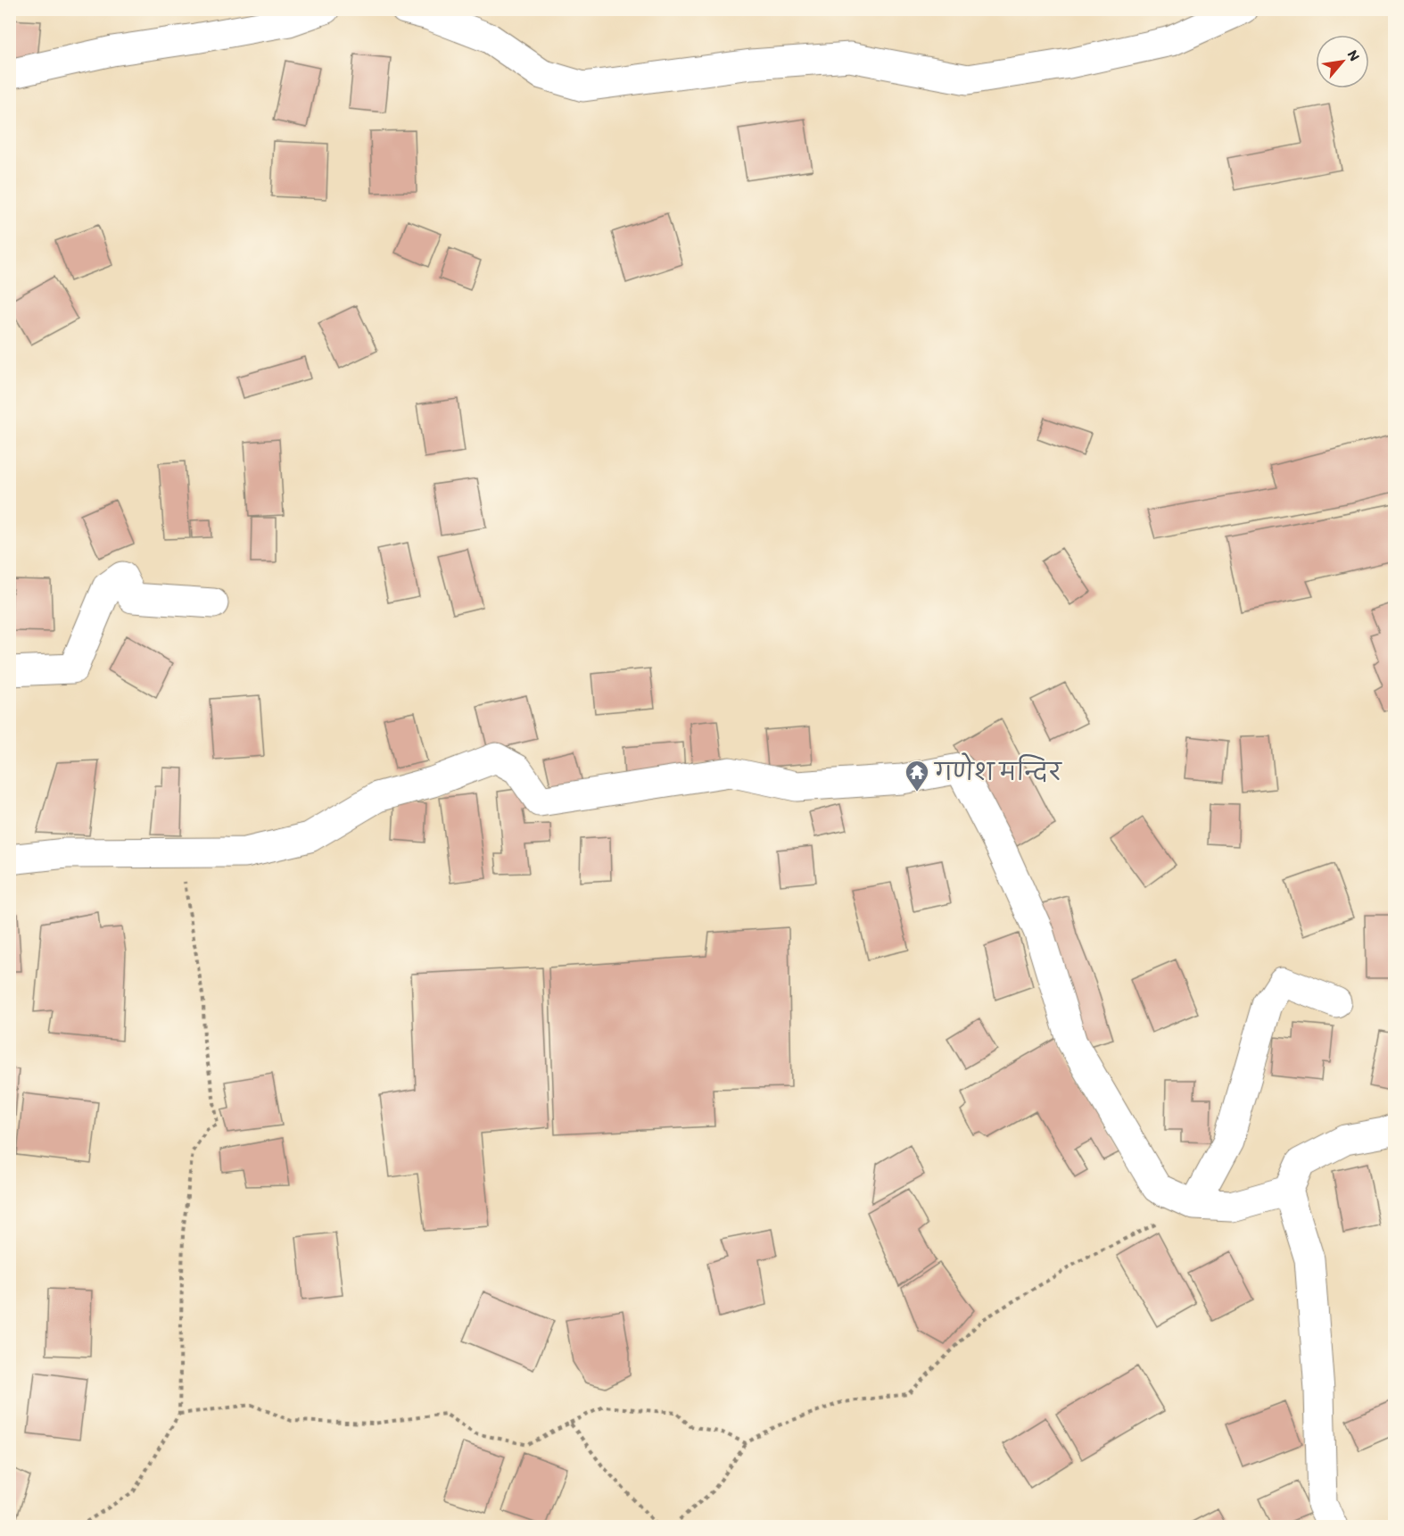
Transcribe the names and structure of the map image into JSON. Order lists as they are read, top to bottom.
{
  "places": {
    "temple": ["गणेश मन्दिर"]
  },
  "north": "top right"
}
